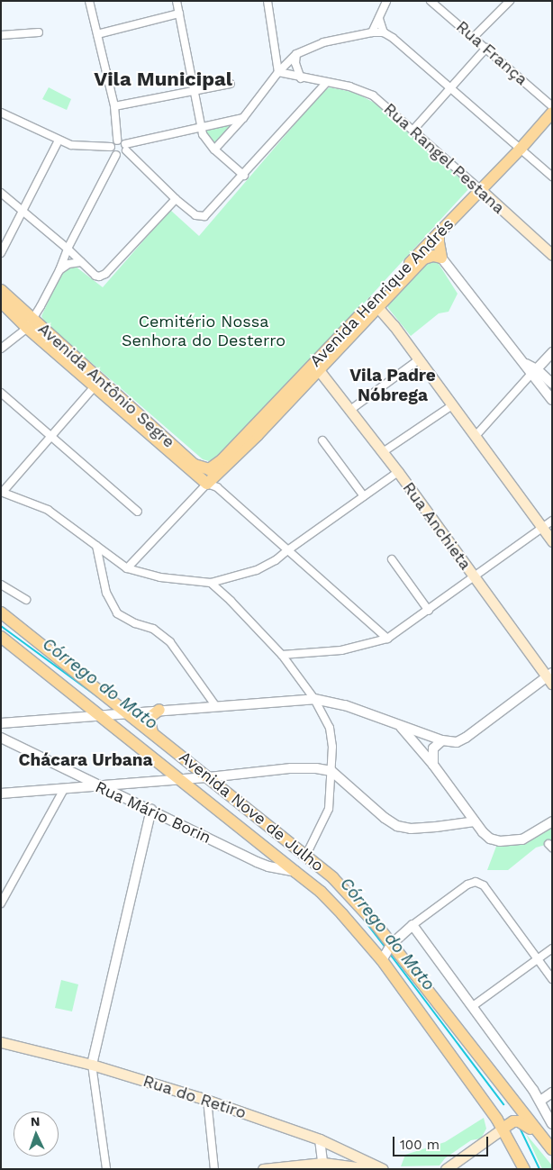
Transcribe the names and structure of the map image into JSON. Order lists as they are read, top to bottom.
{
  "streets": {
    "main road": [
      "Rua Rangel Pestana",
      "Avenida Henrique Andrés",
      "Avenida Antônio Segre",
      "Rua Anchieta",
      "Avenida Nove de Julho",
      "Rua do Retiro"
    ],
    "street": ["Rua França", "Rua Mário Borin"]
  },
  "crossings": [
    ["Rua Rangel Pestana", "Avenida Henrique Andrés"],
    ["Avenida Henrique Andrés", "Avenida Antônio Segre"],
    ["Avenida Henrique Andrés", "Rua Anchieta"],
    ["Avenida Nove de Julho", "Rua Mário Borin"]
  ],
  "districts": ["Vila Municipal", "Vila Padre Nóbrega", "Chácara Urbana"],
  "water": ["Córrego do Mato"],
  "parks": ["Cemitério Nossa Senhora do Desterro"],
  "scale_bar": "100 m",
  "north": "top"
}
